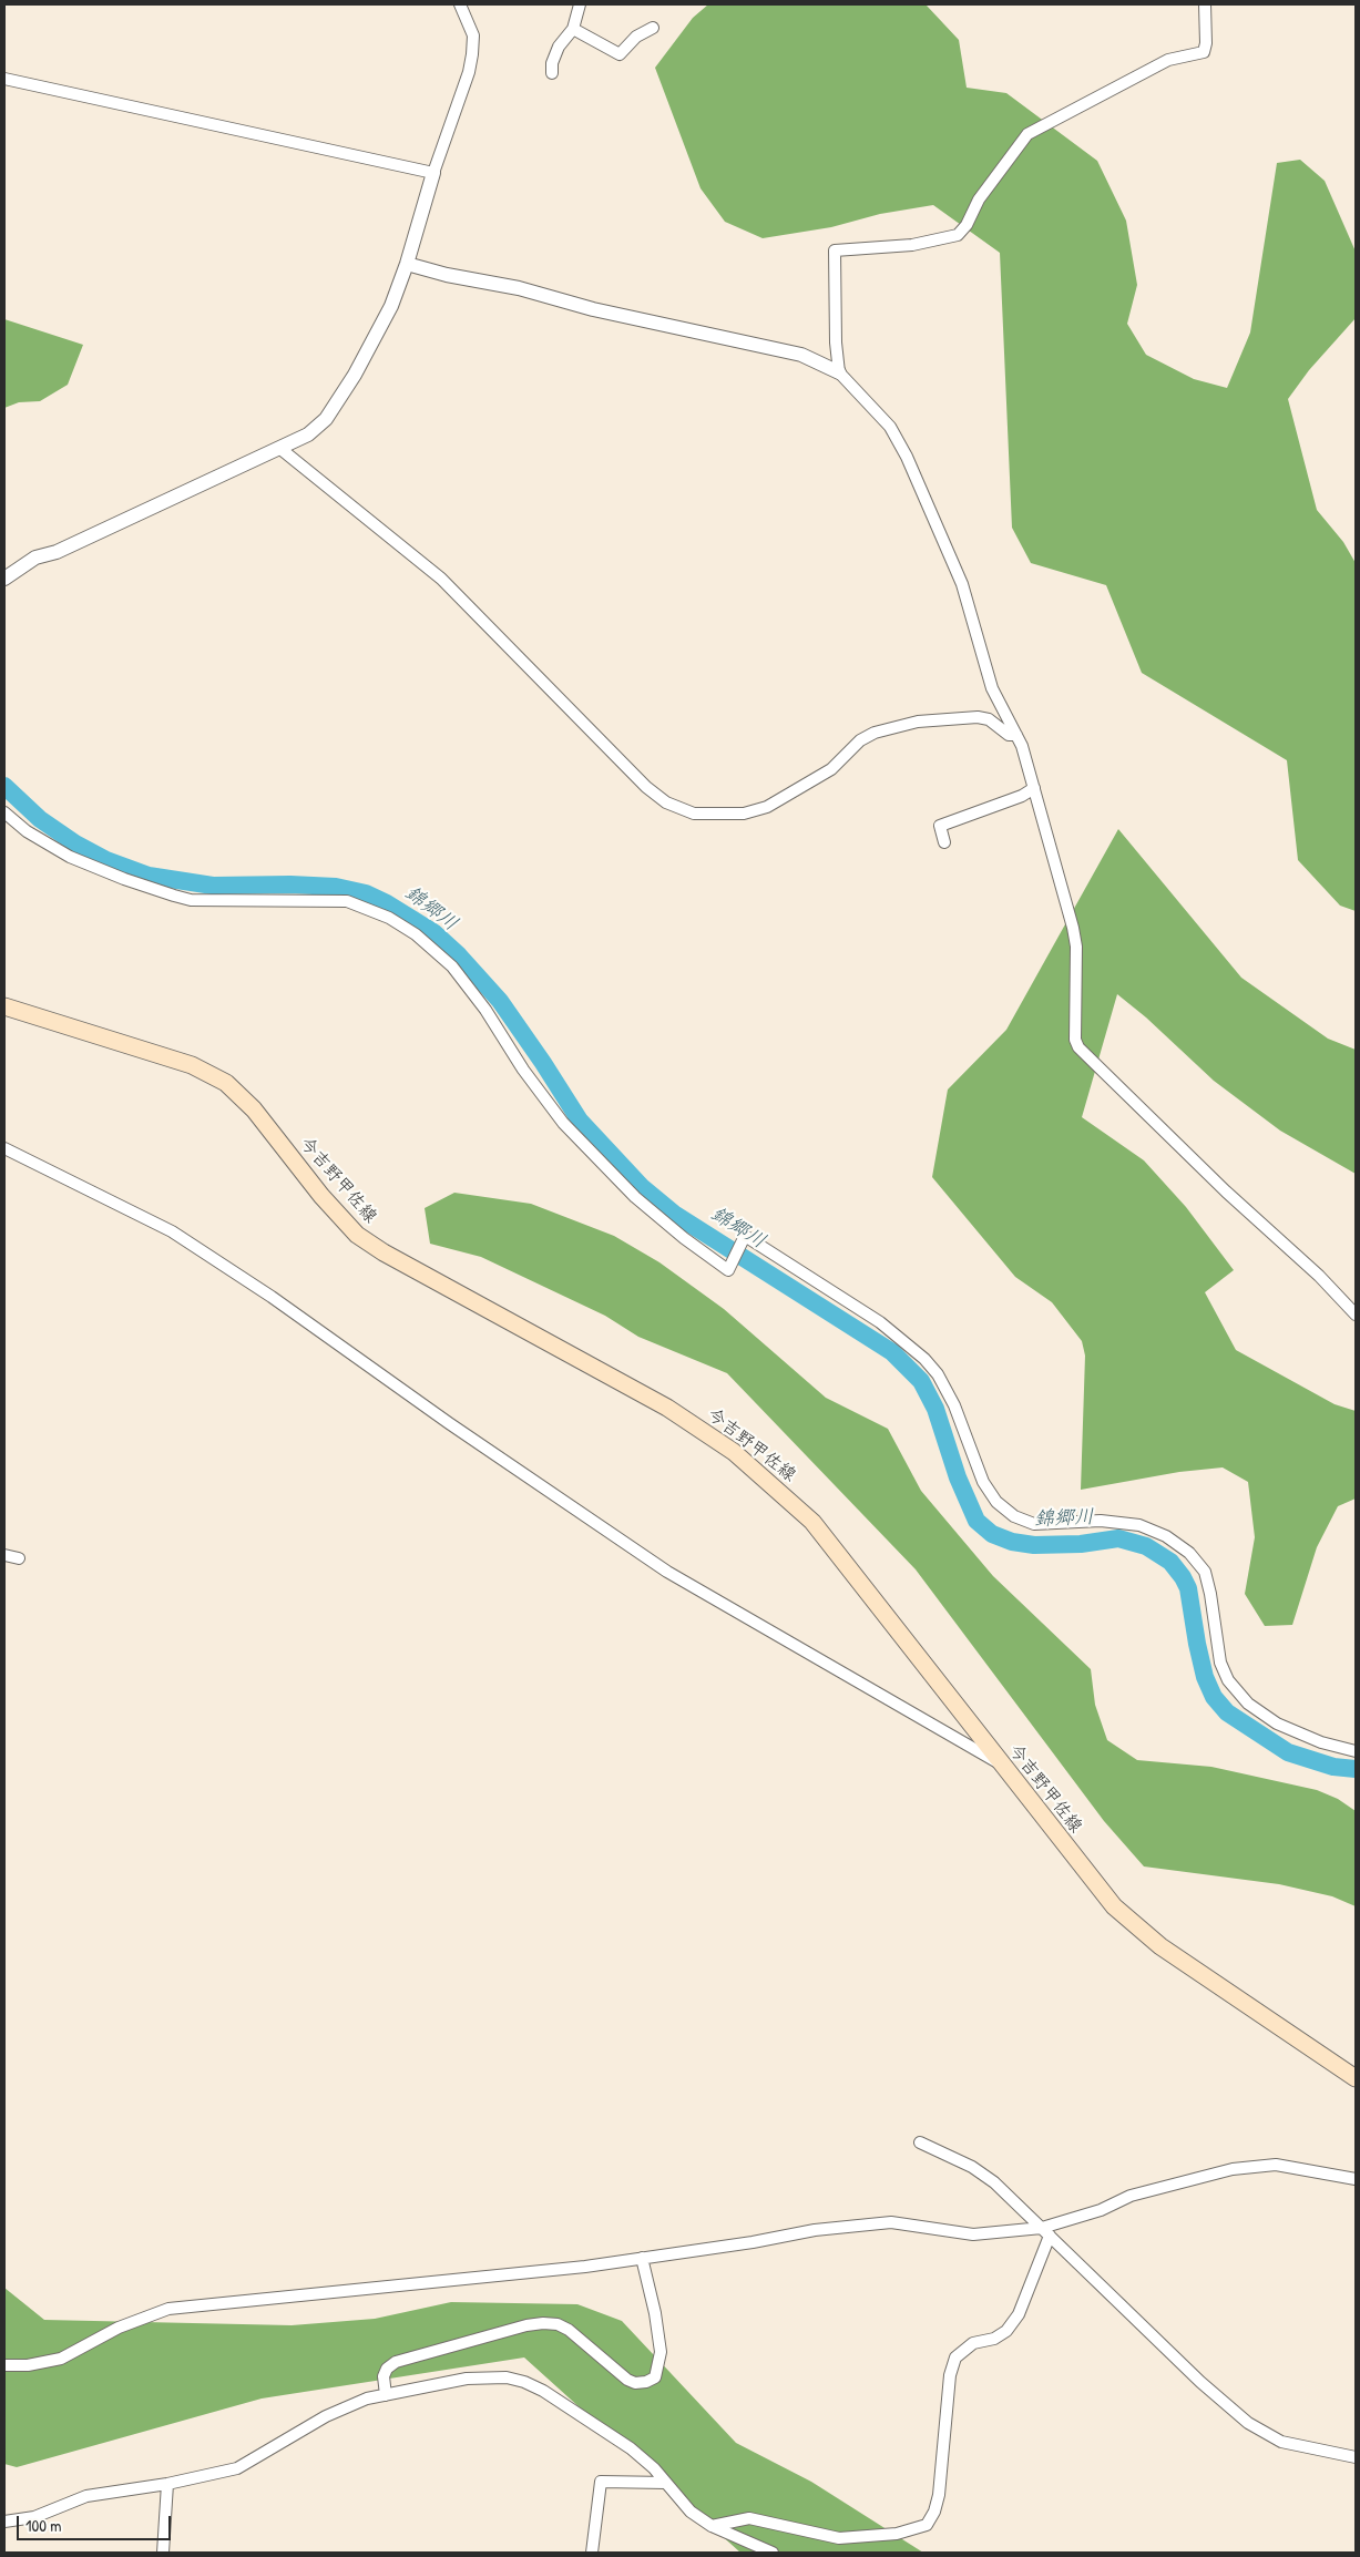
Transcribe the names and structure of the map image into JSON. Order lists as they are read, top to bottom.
{
  "streets": {
    "main road": ["今吉野甲佐線"]
  },
  "water": ["錦郷川"],
  "scale_bar": "100 m"
}
